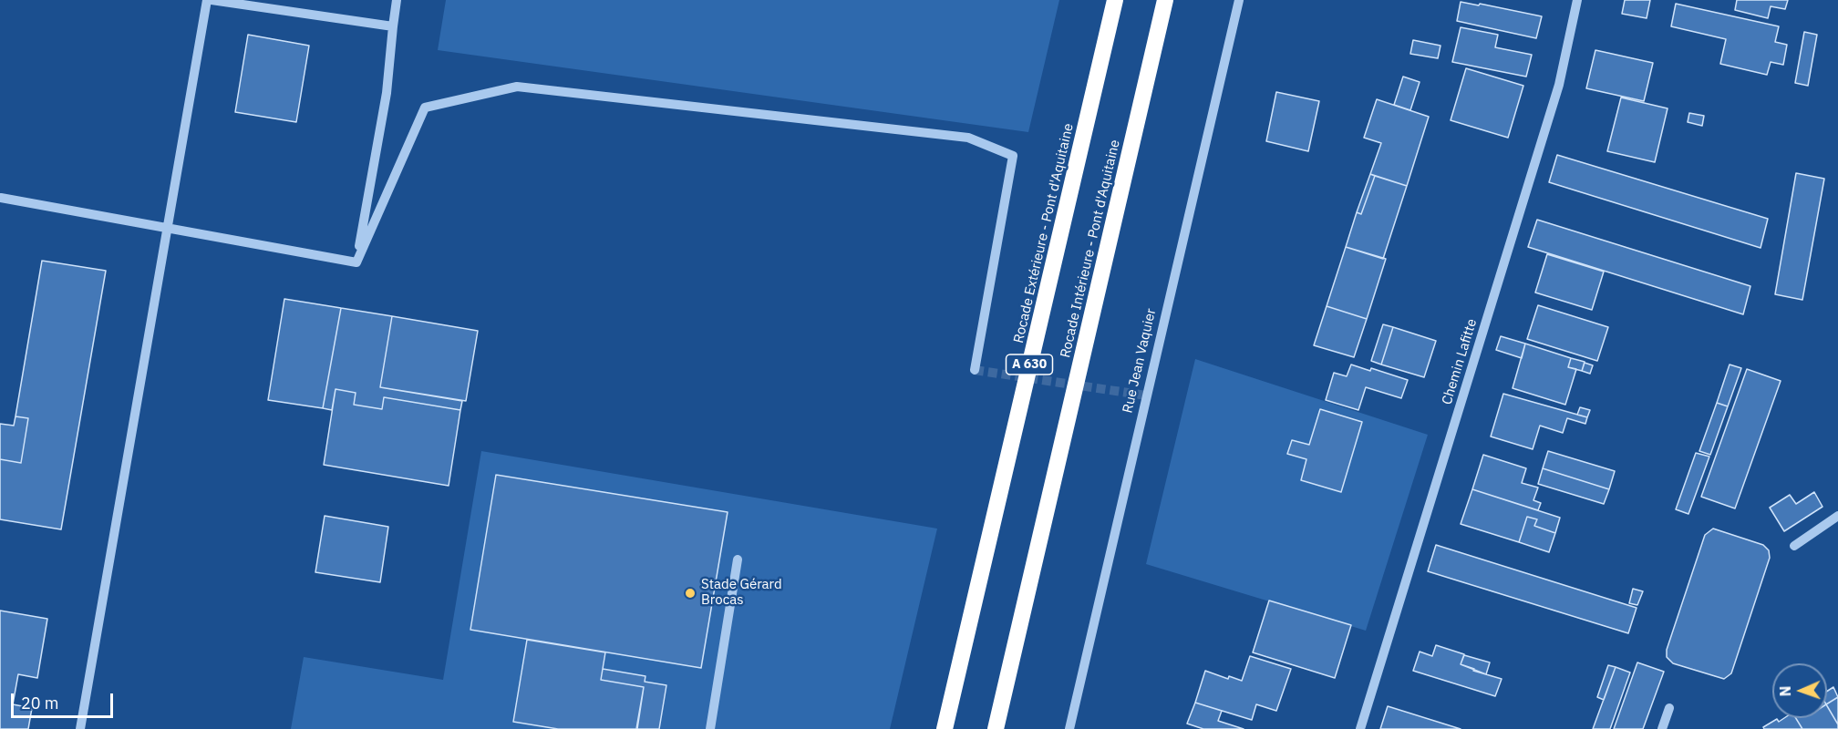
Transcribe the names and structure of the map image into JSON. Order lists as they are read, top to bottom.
{
  "streets": {
    "highway": ["Rocade Extérieure - Pont d'Aquitaine", "Rocade Intérieure - Pont d'Aquitaine", "A 630"],
    "street": ["Rue Jean Vaquier", "Chemin Lafitte"]
  },
  "places": ["Stade Gérard Brocas"],
  "scale_bar": "20 m",
  "north": "left"
}
